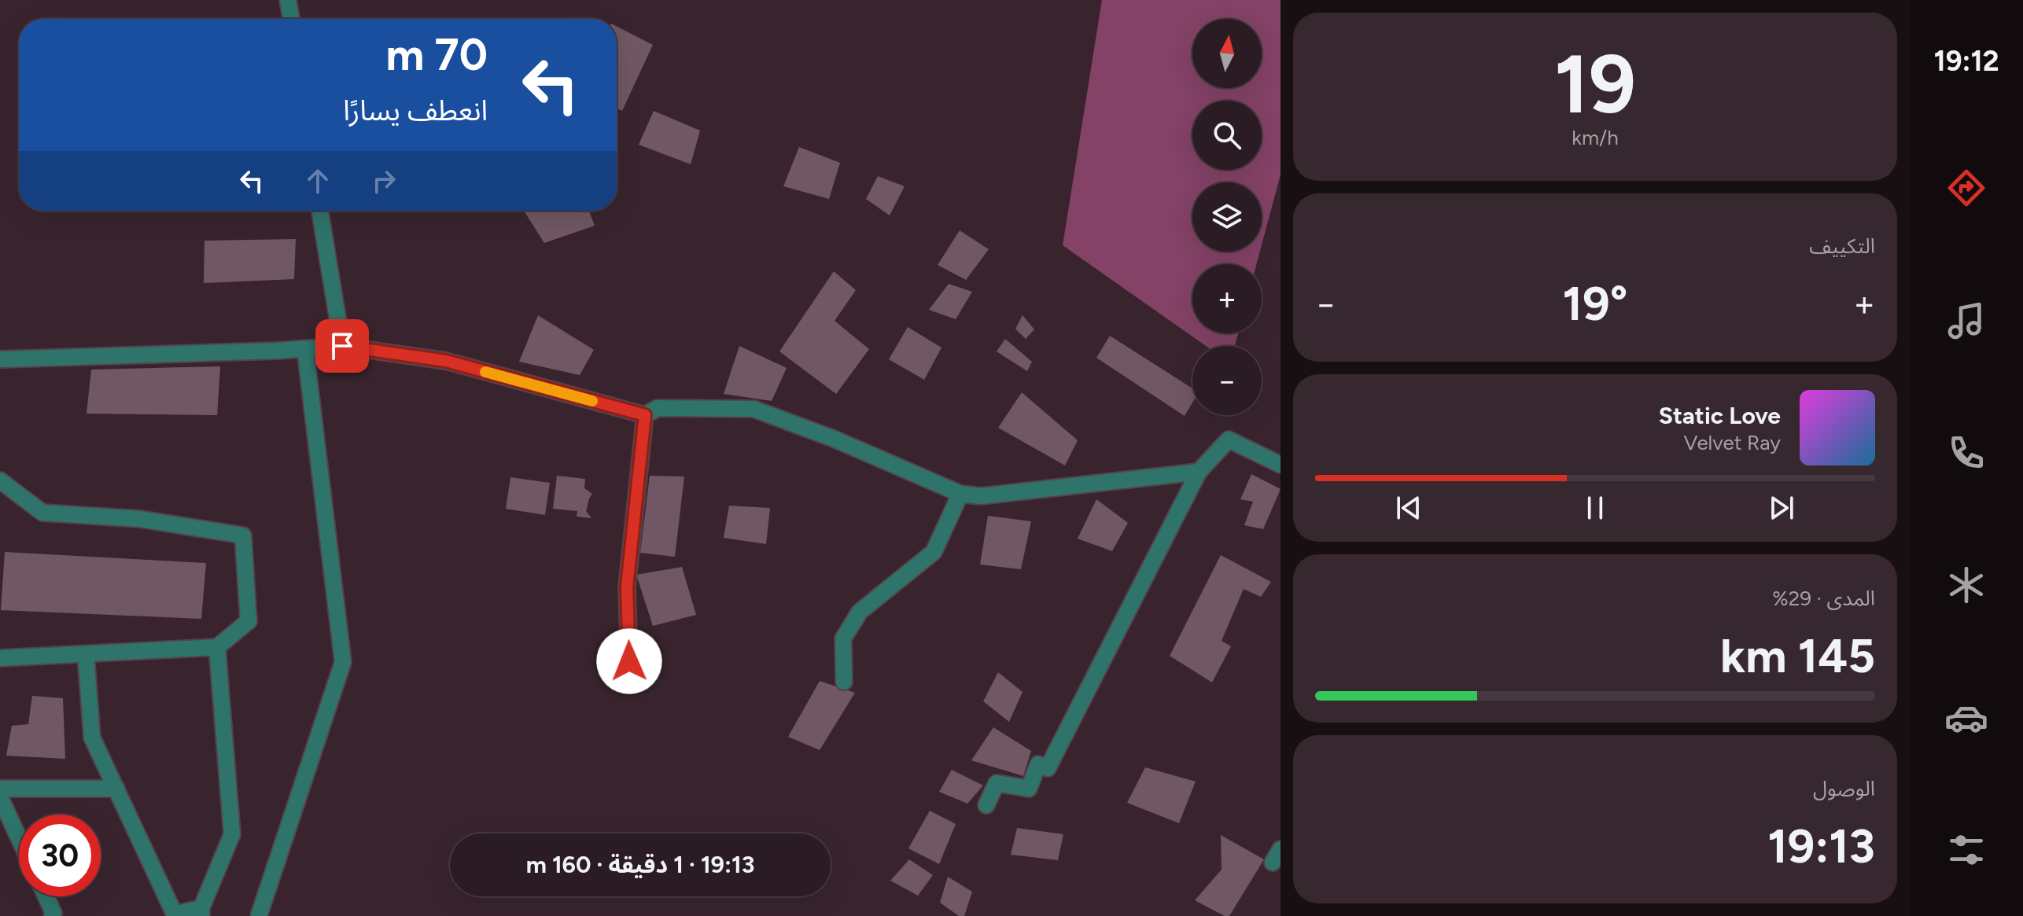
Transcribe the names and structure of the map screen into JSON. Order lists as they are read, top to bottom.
{
  "north": "top",
  "page": {
    "tabs": "19:12",
    "tile": [
      ["19", "km/h"],
      "التكييف",
      ["المدى · 29%", "145 km"],
      ["الوصول", "19:13"]
    ],
    "map_buttons": ["+", "−"],
    "turn": ["70 m", "انعطف يسارًا"],
    "heat": ["−", "19°", "+"],
    "song": ["Static Love", "Velvet Ray"],
    "limit": "30",
    "trip": "19:13 · 1 دقيقة · 160 m"
  }
}
